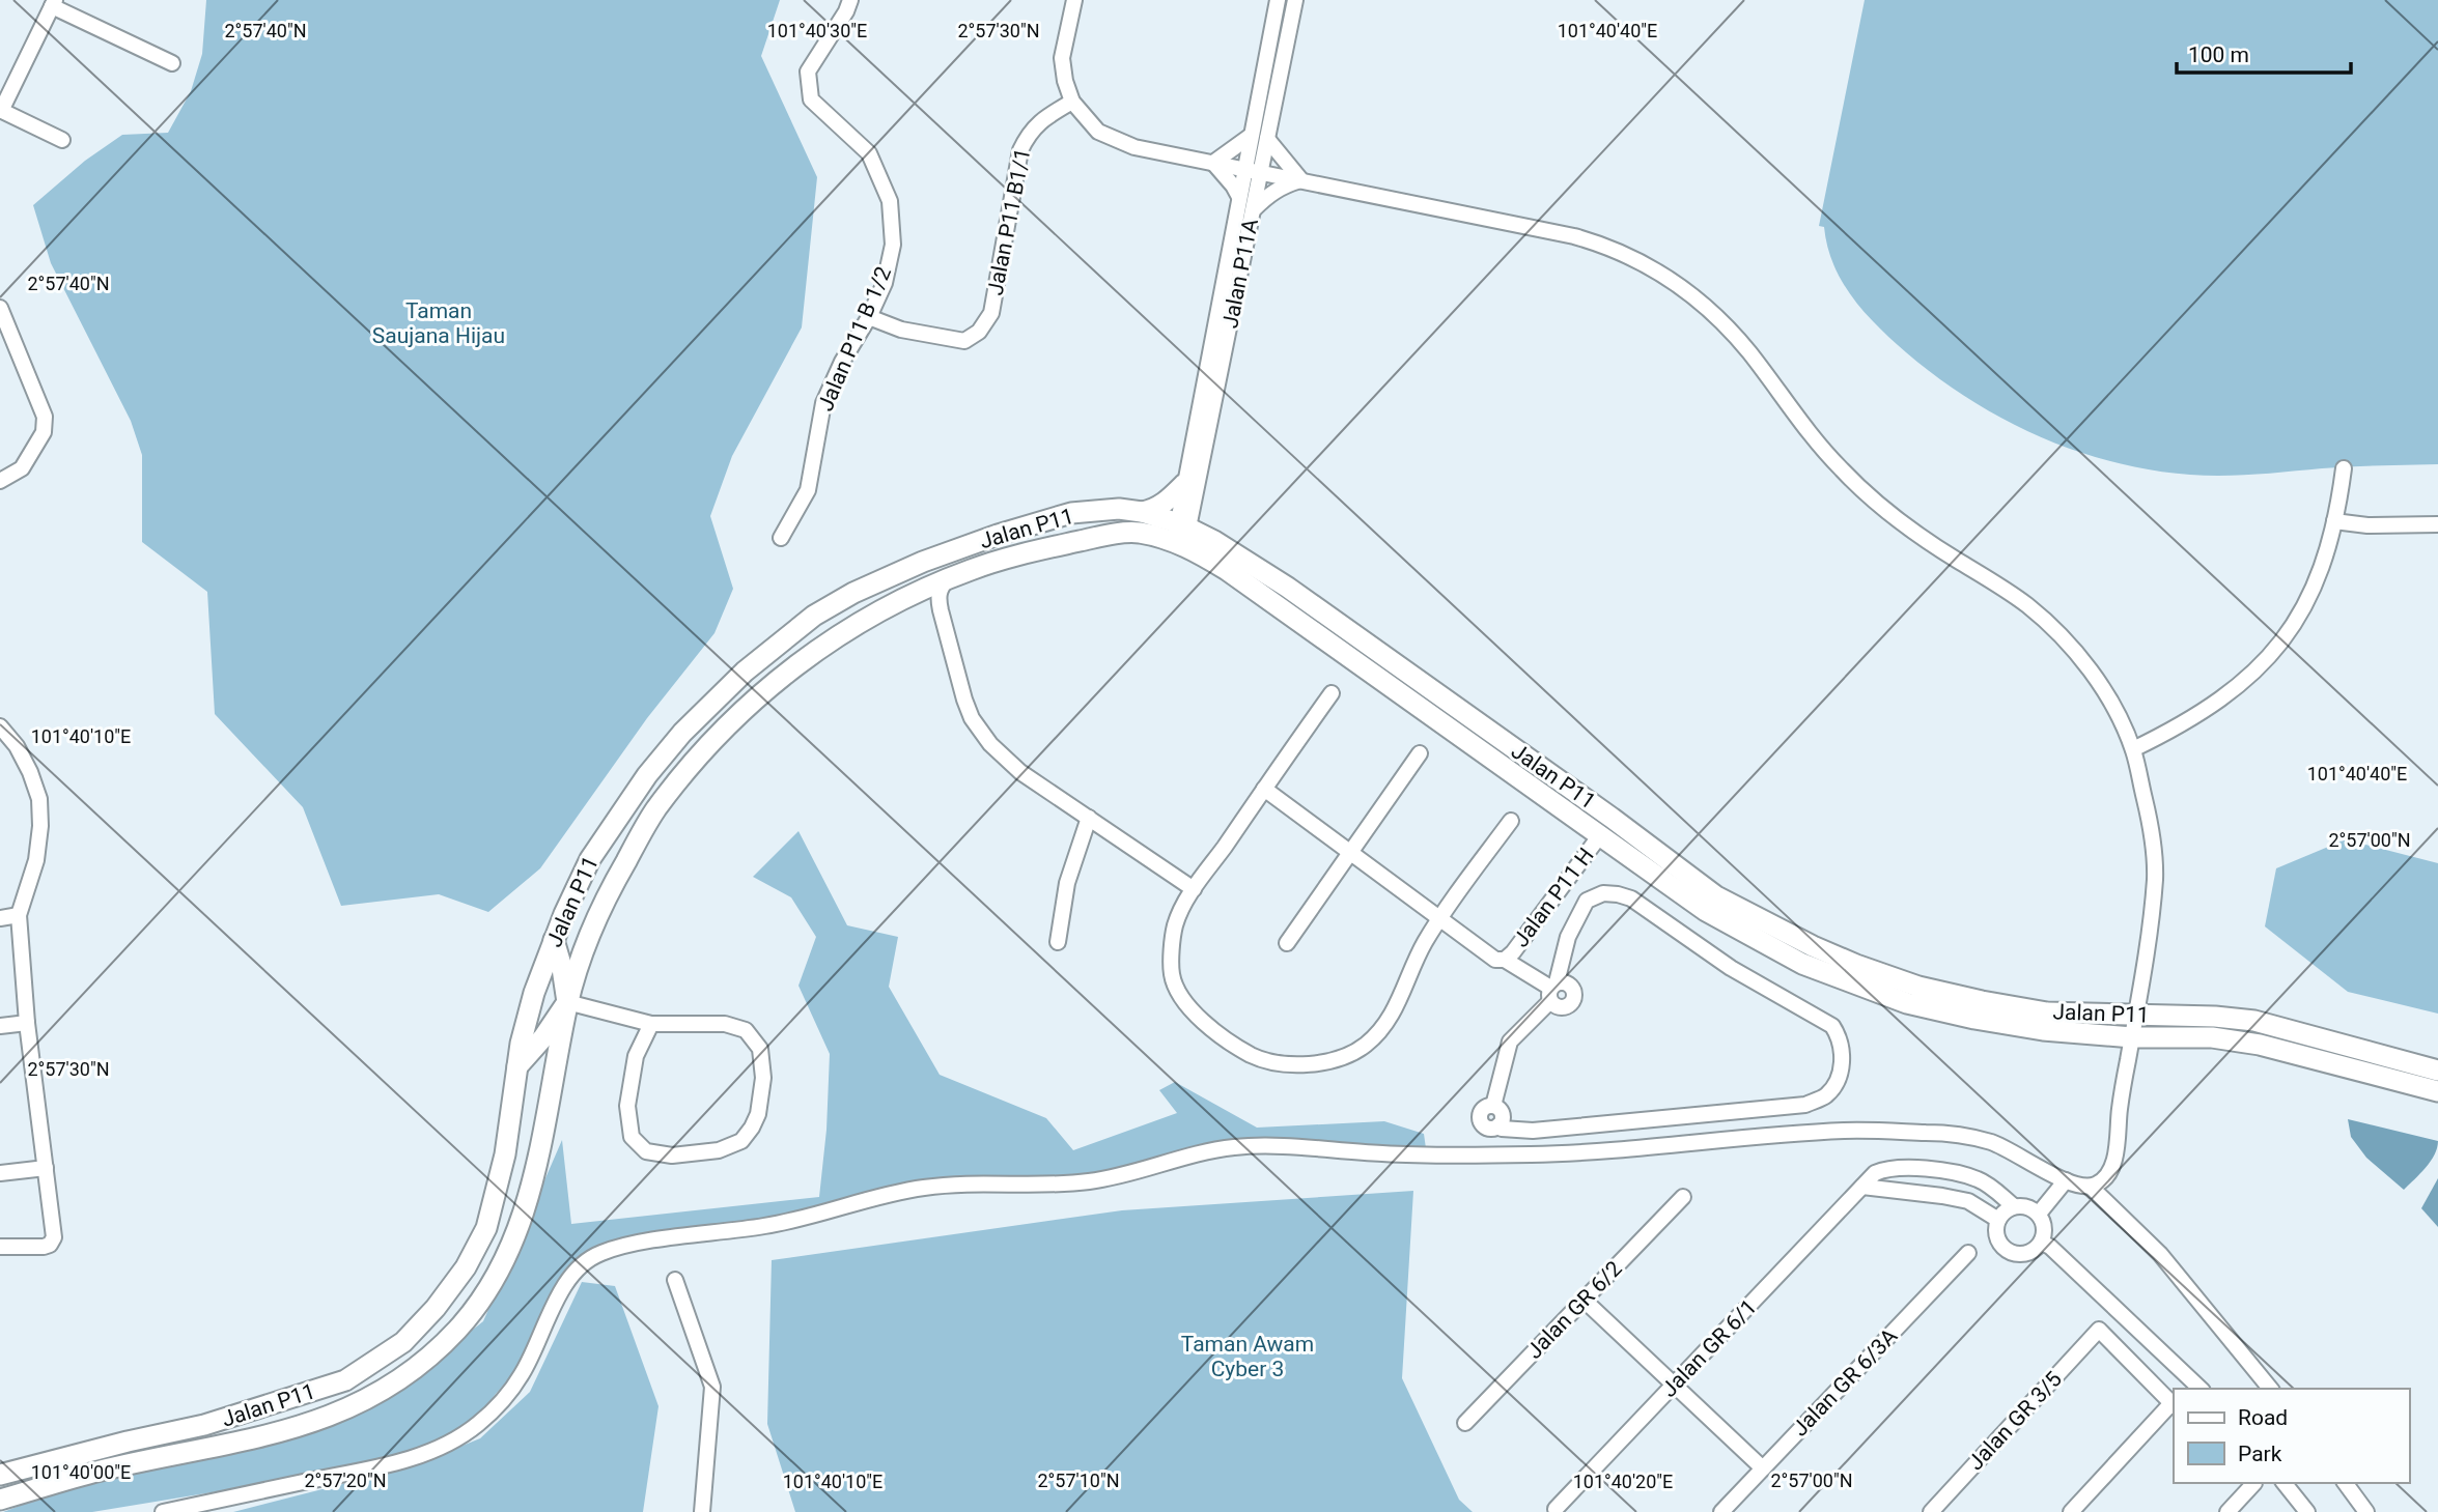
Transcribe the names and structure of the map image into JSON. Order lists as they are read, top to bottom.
{
  "streets": {
    "main road": ["Jalan P11"],
    "street": [
      "Jalan P11 B1/1",
      "Jalan P11A",
      "Jalan P11 B 1/2",
      "Jalan P11 H",
      "Jalan GR 6/2",
      "Jalan GR 6/1",
      "Jalan GR 6/3A",
      "Jalan GR 3/5"
    ]
  },
  "crossings": [
    ["Jalan P11 B1/1", "Jalan P11 B 1/2"],
    ["Jalan P11A", "Jalan P11"],
    ["Jalan P11", "Jalan P11 H"]
  ],
  "parks": ["Taman Saujana Hijau", "Taman Awam Cyber 3"],
  "legend": ["Road", "Park"],
  "scale_bar": "100 m",
  "coordinates": [
    "101°40'30\"E",
    "101°40'40\"E",
    "2°57'40\"N",
    "2°57'30\"N",
    "101°40'10\"E",
    "2°57'00\"N",
    "101°40'00\"E",
    "2°57'20\"N",
    "2°57'10\"N",
    "101°40'20\"E"
  ]
}
